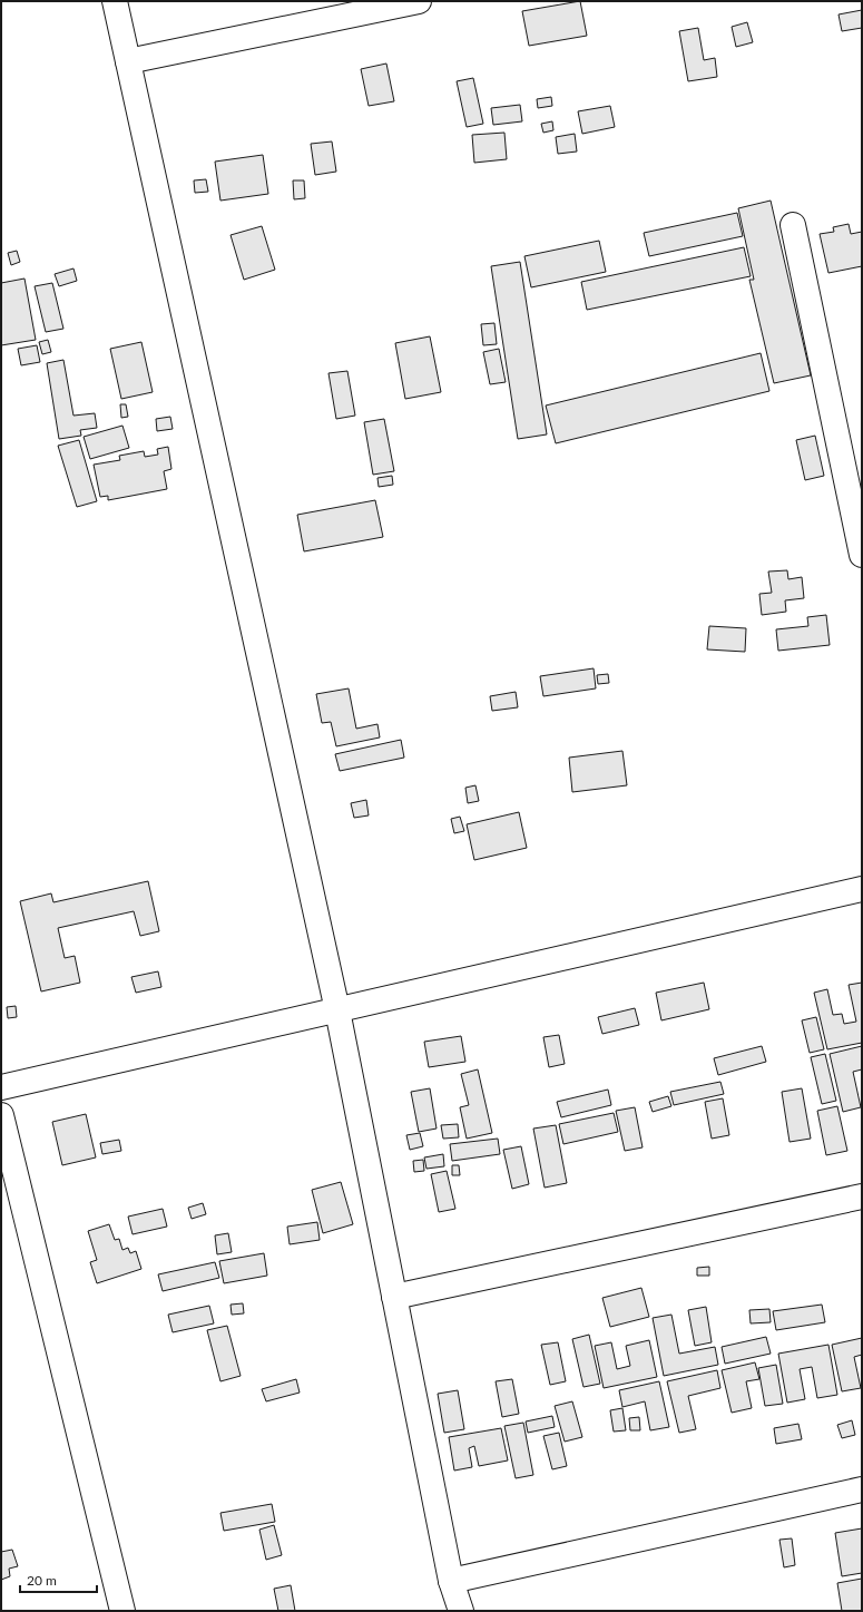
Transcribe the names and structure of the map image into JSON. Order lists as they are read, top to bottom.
{
  "scale_bar": "20 m"
}
